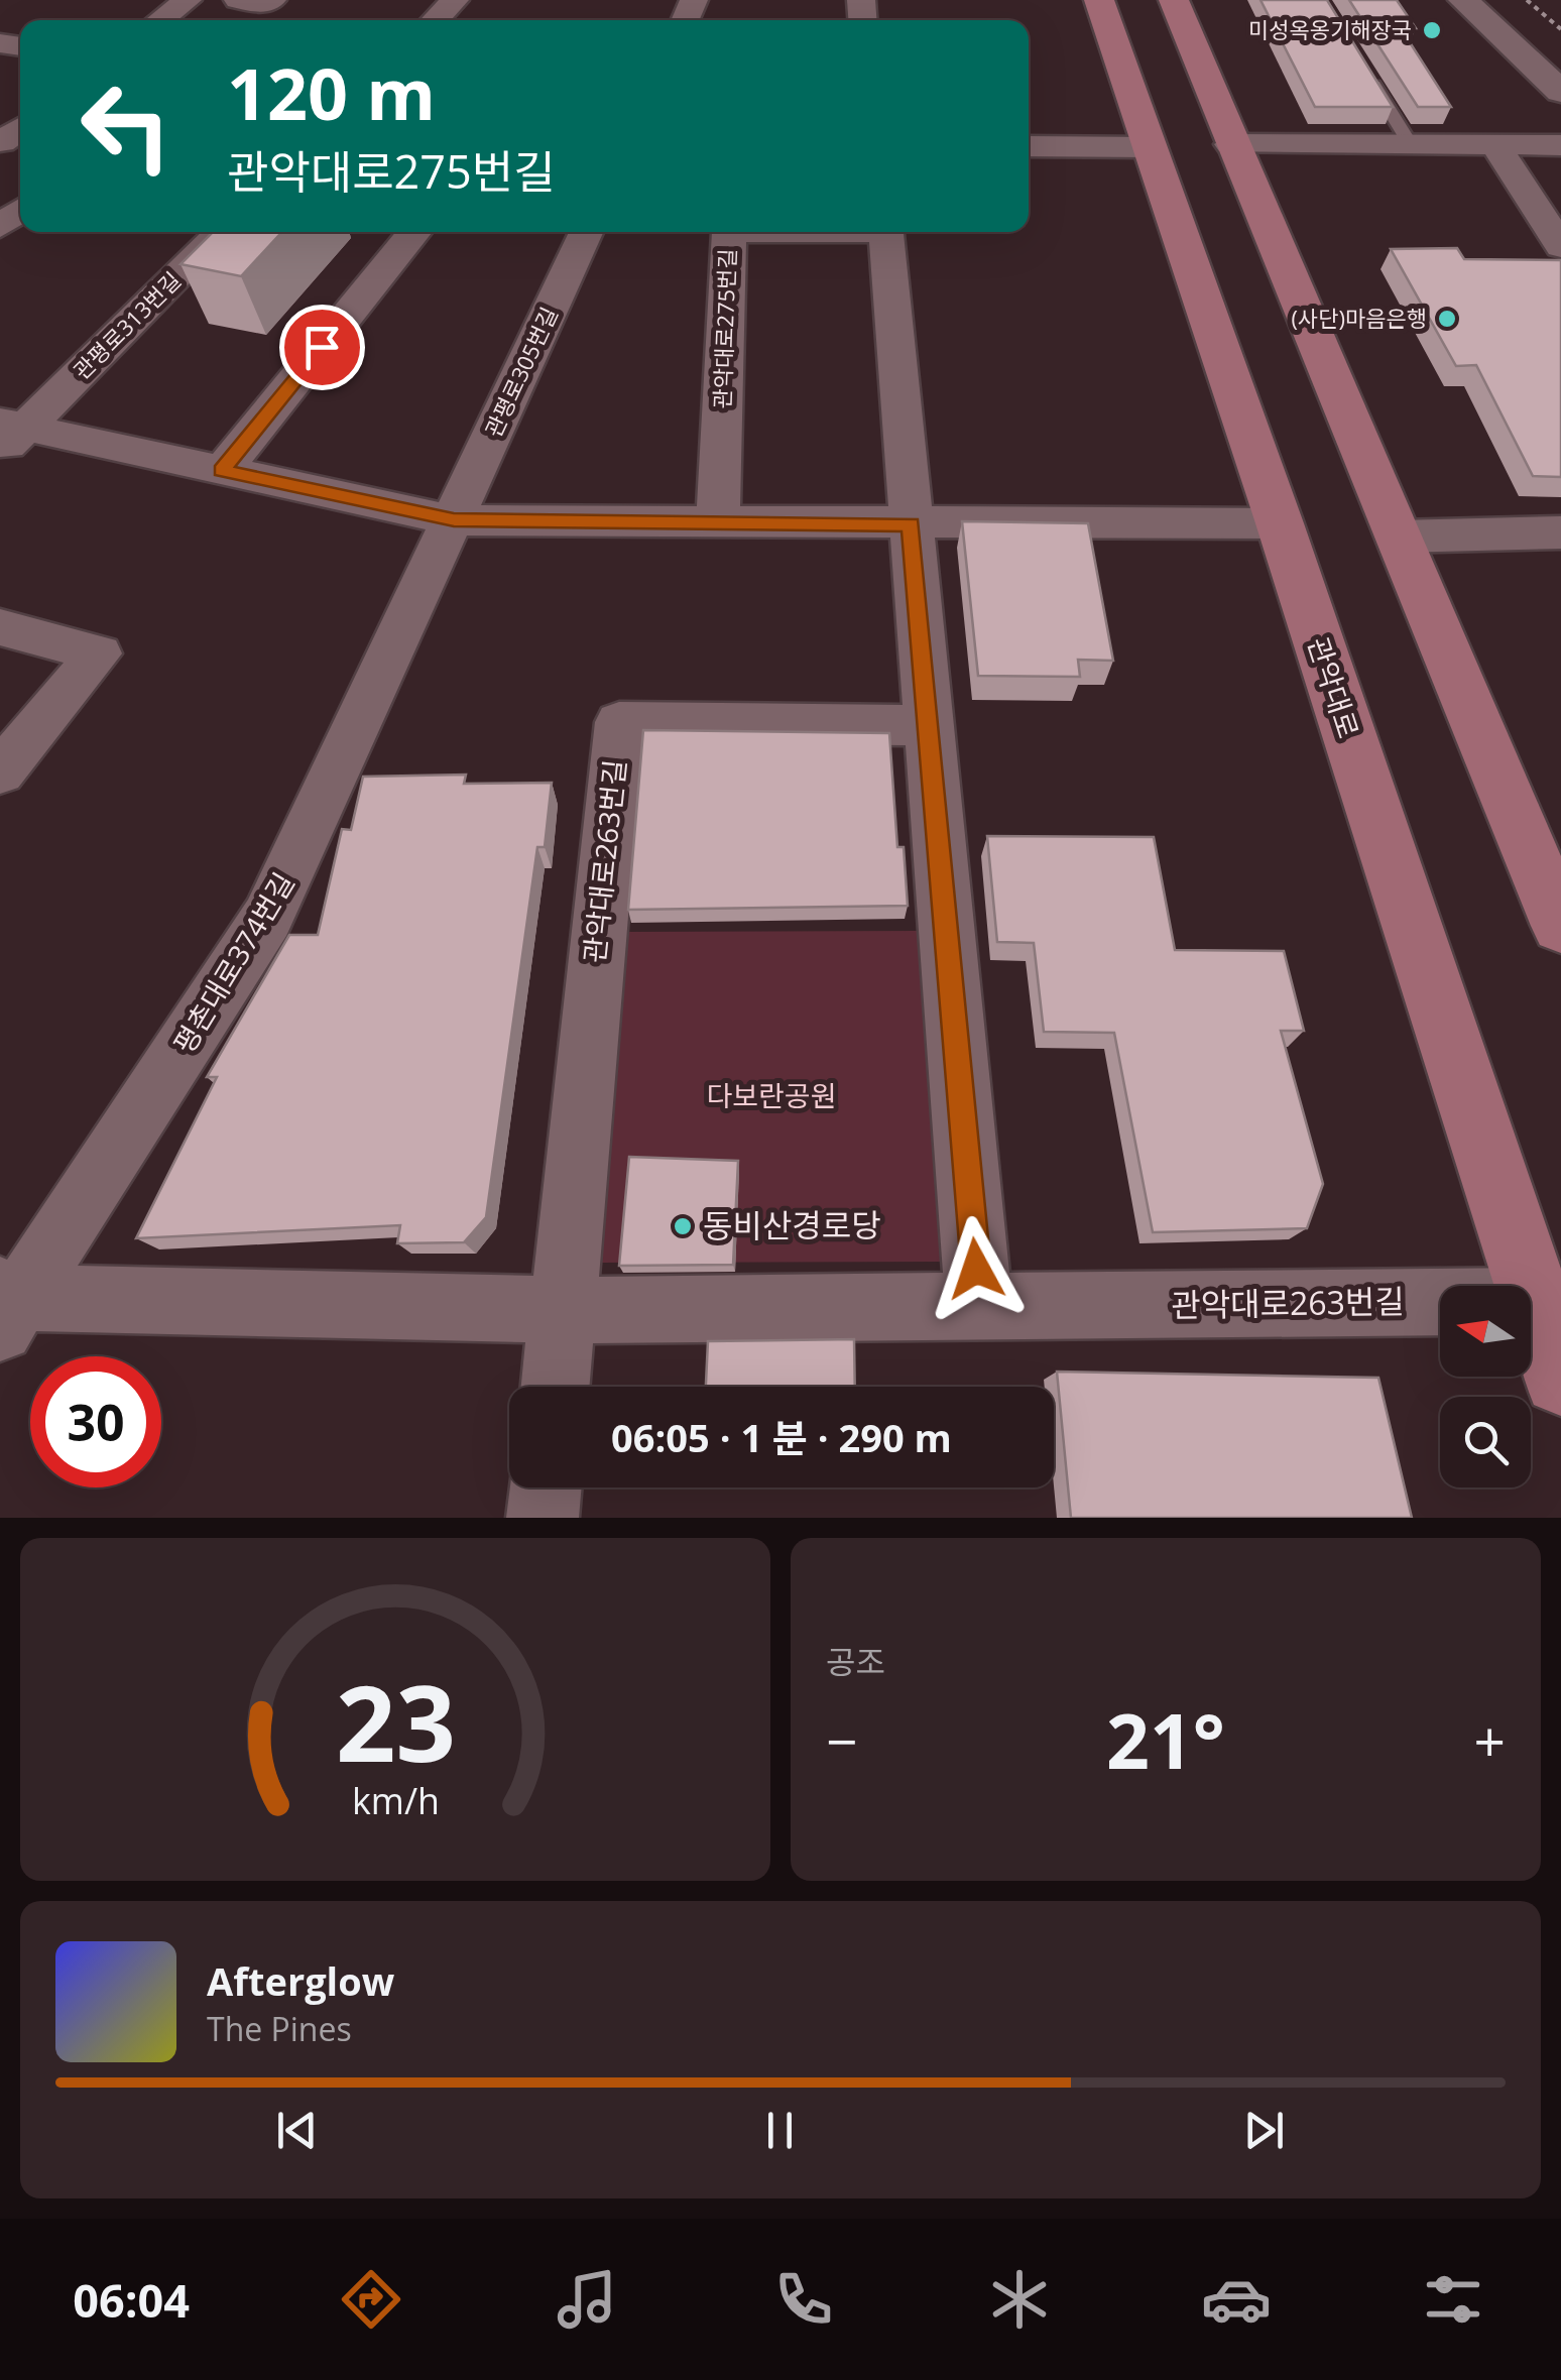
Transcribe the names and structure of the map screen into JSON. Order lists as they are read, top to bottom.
{
  "streets": {
    "main road": ["관악대로"],
    "street": [
      "관평로313번길",
      "관악대로275번길",
      "관평로305번길",
      "관악대로263번길",
      "평촌대로374번길"
    ]
  },
  "crossings": [
    ["관평로305번길", "평촌대로374번길"],
    ["관악대로", "관악대로263번길"],
    ["관악대로263번길", "평촌대로374번길"]
  ],
  "parks": ["다보란공원"],
  "places": ["미성옥옹기해장국", "(사단)마음은행", "동비산경로당"],
  "north": "left",
  "page": {
    "turn": ["120 m", "관악대로275번길"],
    "limit": "30",
    "trip": "06:05 · 1 분 · 290 m",
    "tile": "공조",
    "heat": ["−", "21°", "+"],
    "song": ["Afterglow", "The Pines"],
    "tabs": "06:04",
    "gauge": ["23", "km/h"]
  }
}
